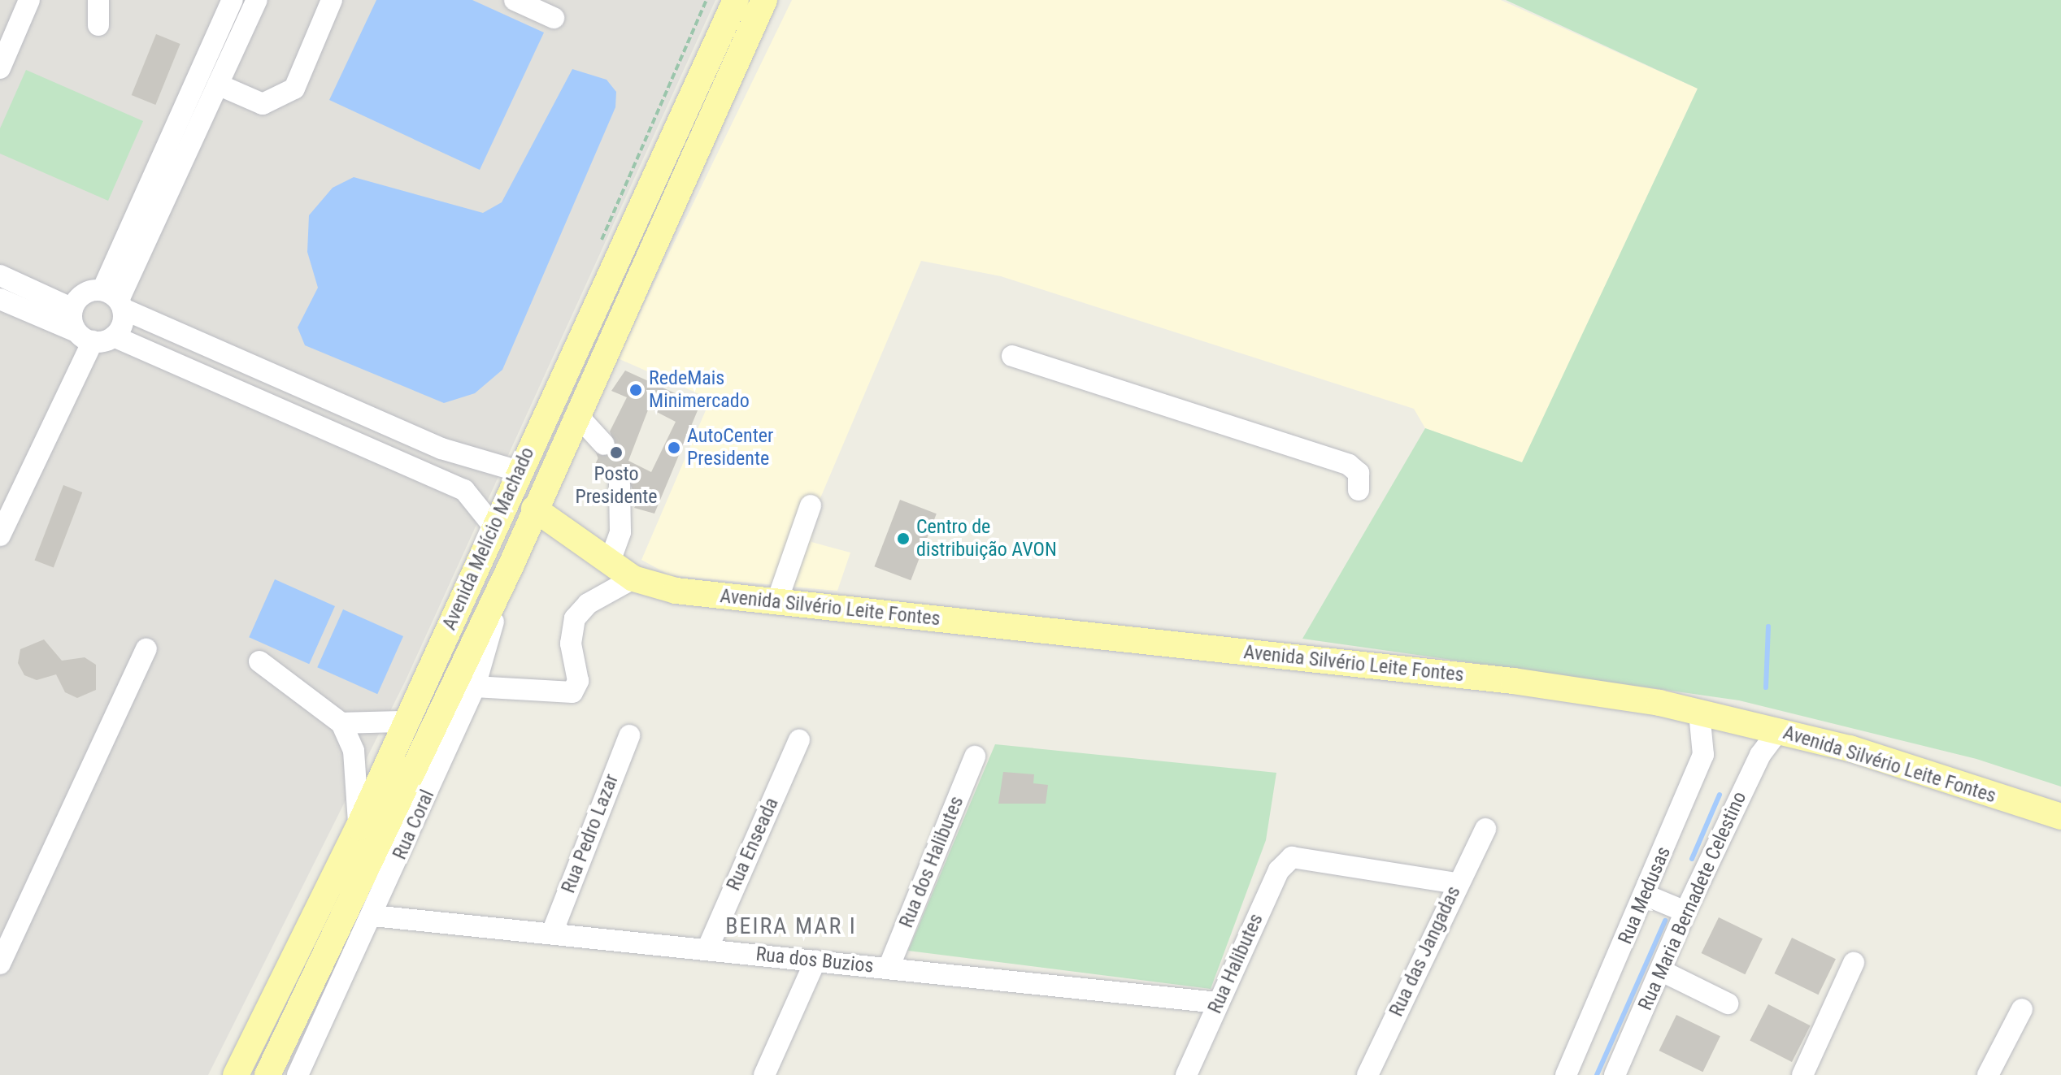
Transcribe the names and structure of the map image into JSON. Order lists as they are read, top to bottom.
{
  "streets": {
    "main road": ["Avenida Melício Machado", "Avenida Silvério Leite Fontes"],
    "street": [
      "Rua Coral",
      "Rua Pedro Lazar",
      "Rua Enseada",
      "Rua dos Halibutes",
      "Rua Medusas",
      "Rua Maria Bernadete Celestino",
      "Rua das Jangadas",
      "Rua dos Buzios",
      "Rua Halibutes"
    ]
  },
  "crossings": [
    ["Avenida Melício Machado", "Avenida Silvério Leite Fontes"],
    ["Avenida Melício Machado", "Rua Coral"],
    ["Avenida Silvério Leite Fontes", "Rua Medusas"],
    ["Avenida Silvério Leite Fontes", "Rua Maria Bernadete Celestino"],
    ["Rua Coral", "Rua dos Buzios"],
    ["Rua Pedro Lazar", "Rua dos Buzios"],
    ["Rua Enseada", "Rua dos Buzios"],
    ["Rua dos Halibutes", "Rua dos Buzios"],
    ["Rua das Jangadas", "Rua Halibutes"],
    ["Rua dos Buzios", "Rua Halibutes"]
  ],
  "districts": ["BEIRA MAR I"],
  "places": [
    "RedeMais Minimercado",
    "AutoCenter Presidente",
    "Posto Presidente",
    "Centro de distribuição AVON"
  ]
}
